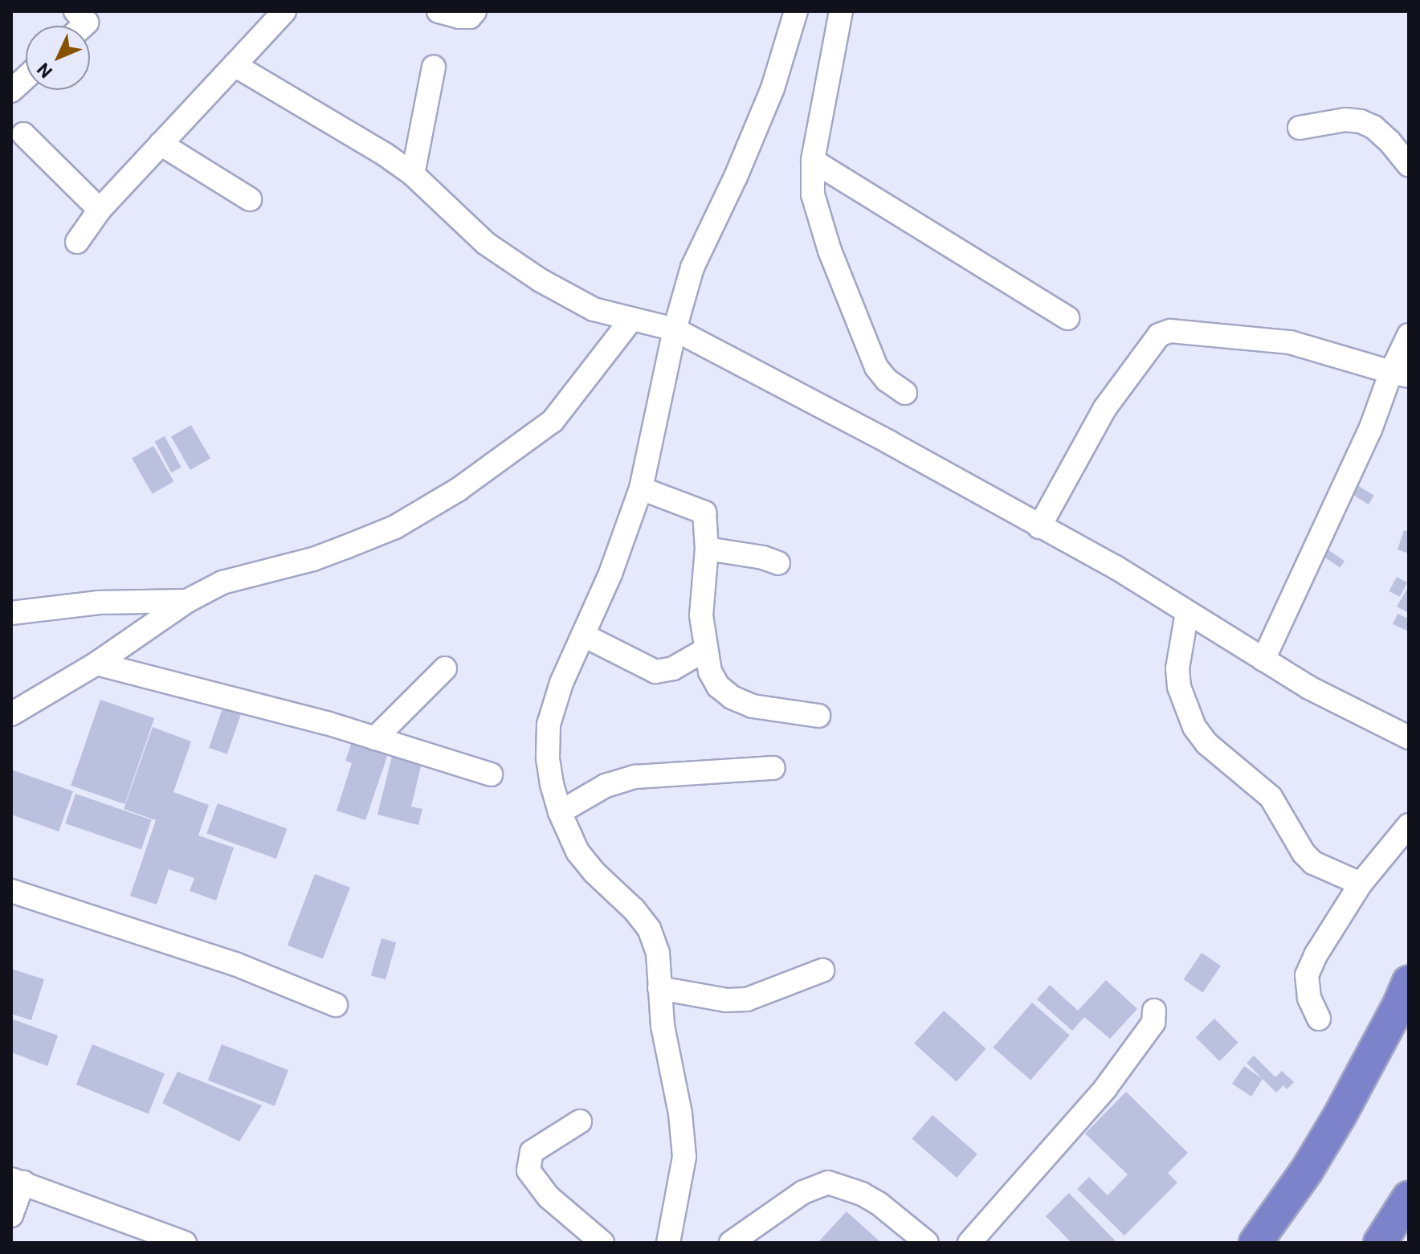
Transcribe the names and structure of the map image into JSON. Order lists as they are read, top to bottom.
{
  "north": "bottom left"
}
